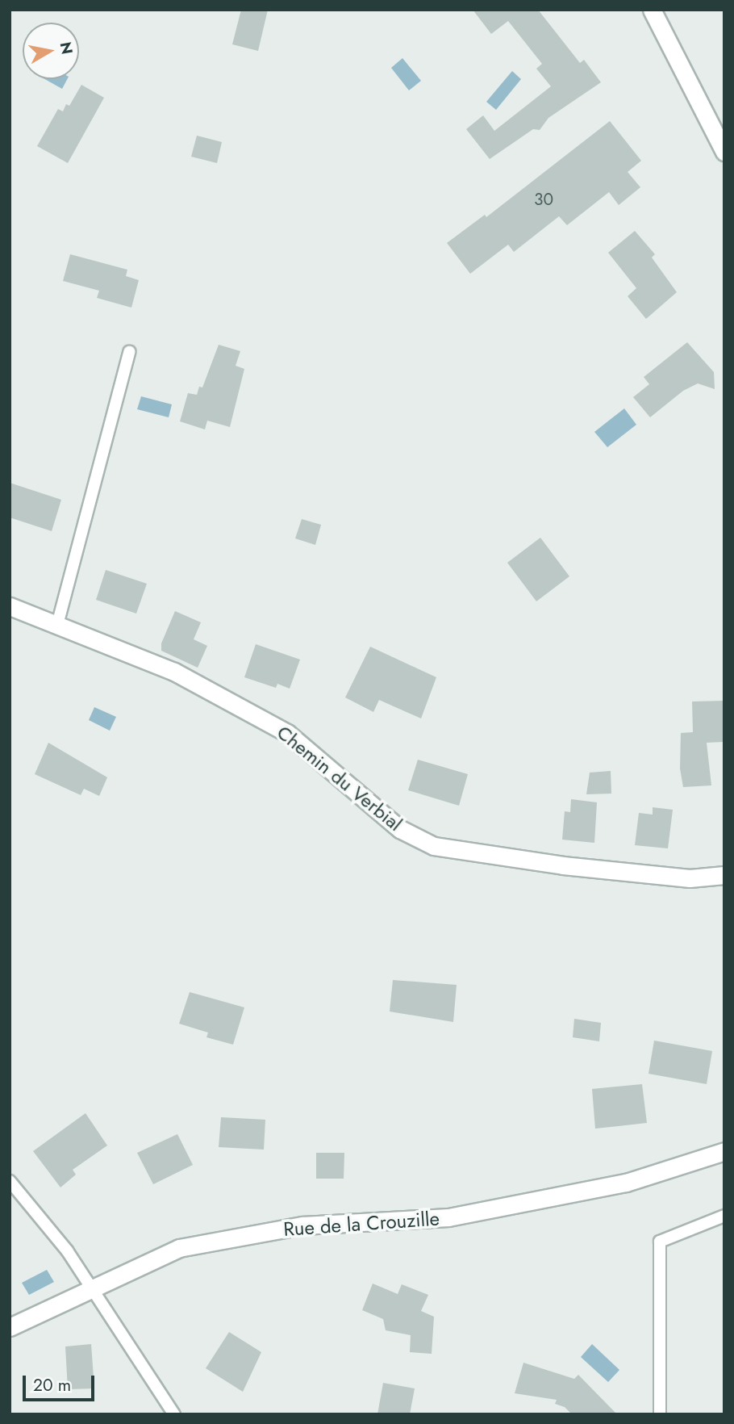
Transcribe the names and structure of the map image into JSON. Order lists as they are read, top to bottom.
{
  "streets": {
    "street": ["Chemin du Verbial", "Rue de la Crouzille"]
  },
  "house_numbers": ["30"],
  "scale_bar": "20 m",
  "north": "right"
}
